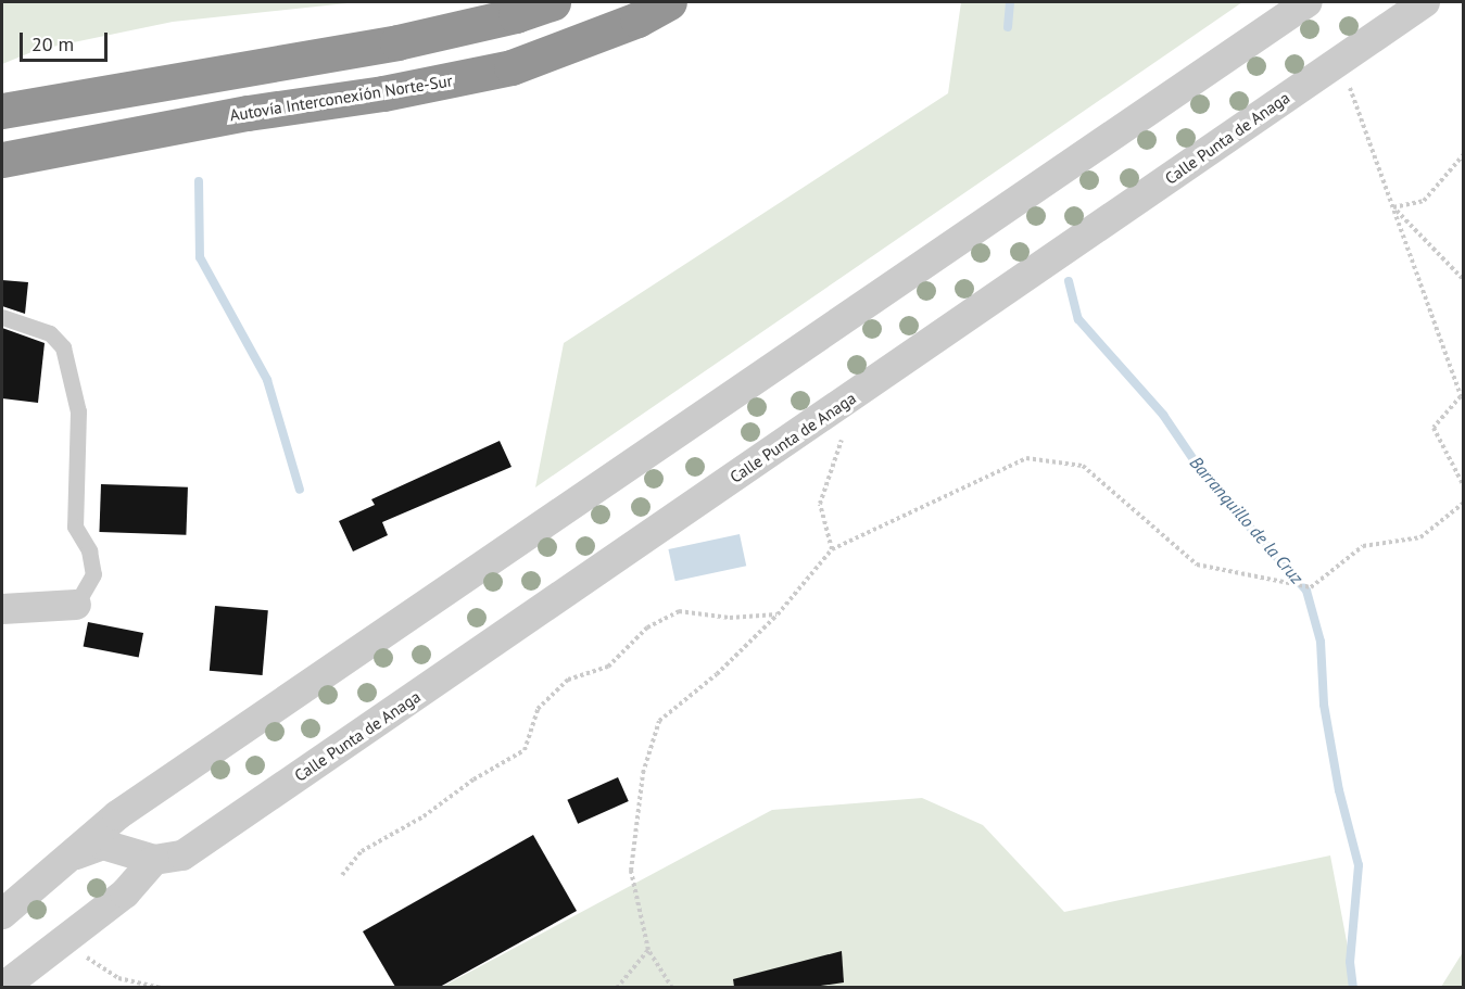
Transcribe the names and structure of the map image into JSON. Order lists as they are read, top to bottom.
{
  "streets": {
    "highway": ["Autovía Interconexión Norte-Sur"],
    "street": ["Calle Punta de Anaga"]
  },
  "water": ["Barranquillo de la Cruz"],
  "scale_bar": "20 m"
}
